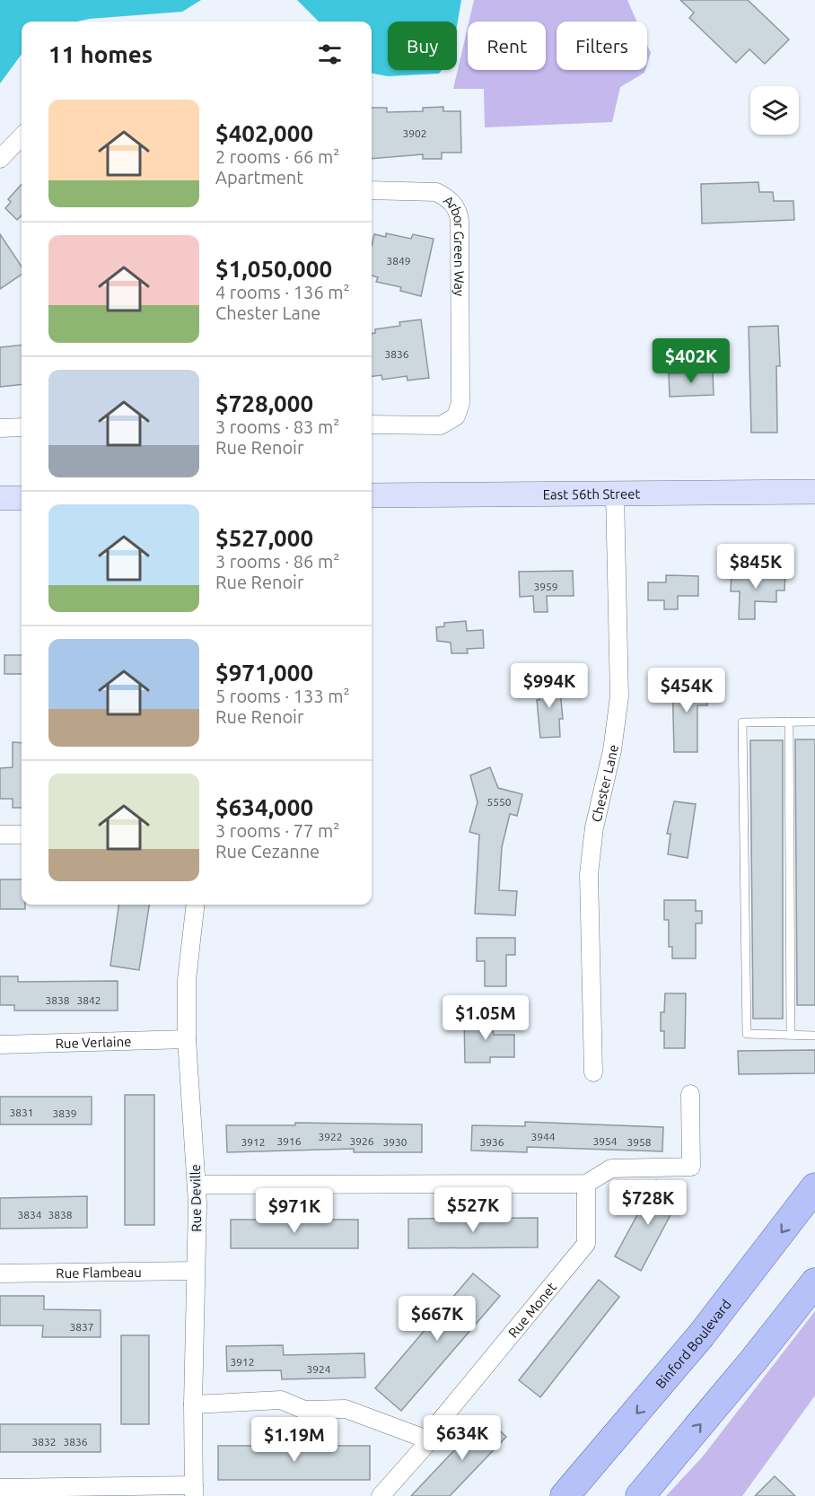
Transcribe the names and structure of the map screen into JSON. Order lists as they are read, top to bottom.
{
  "streets": {
    "main road": ["Binford Boulevard"],
    "street": [
      "Arbor Green Way",
      "East 56th Street",
      "Chester Lane",
      "Rue Verlaine",
      "Rue Deville",
      "Rue Flambeau",
      "Rue Monet"
    ]
  },
  "crossings": [
    ["East 56th Street", "Chester Lane"],
    ["Rue Verlaine", "Rue Deville"],
    ["Rue Deville", "Rue Flambeau"]
  ],
  "house_numbers": [
    "3902",
    "3849",
    "3836",
    "3959",
    "5550",
    "3838",
    "3842",
    "3831",
    "3839",
    "3922",
    "3944",
    "3916",
    "3926",
    "3954",
    "3912",
    "3930",
    "3936",
    "3958",
    "3834",
    "3838",
    "3837",
    "3912",
    "3924",
    "3832",
    "3836"
  ],
  "page": {
    "chip": ["Buy", "Rent", "Filters"],
    "heading": "11 homes",
    "list": [
      {
        "name": "$402,000",
        "note": "2 rooms · 66 m² · Apartment"
      },
      {
        "name": "$1,050,000",
        "note": "4 rooms · 136 m² · Chester Lane"
      },
      {
        "name": "$728,000",
        "note": "3 rooms · 83 m² · Rue Renoir"
      },
      {
        "name": "$527,000",
        "note": "3 rooms · 86 m² · Rue Renoir"
      },
      {
        "name": "$971,000",
        "note": "5 rooms · 133 m² · Rue Renoir"
      },
      {
        "name": "$634,000",
        "note": "3 rooms · 77 m² · Rue Cezanne"
      }
    ],
    "price": [
      "$402K",
      "$845K",
      "$994K",
      "$454K",
      "$1.05M",
      "$728K",
      "$527K",
      "$971K",
      "$667K",
      "$634K",
      "$1.19M"
    ]
  }
}
